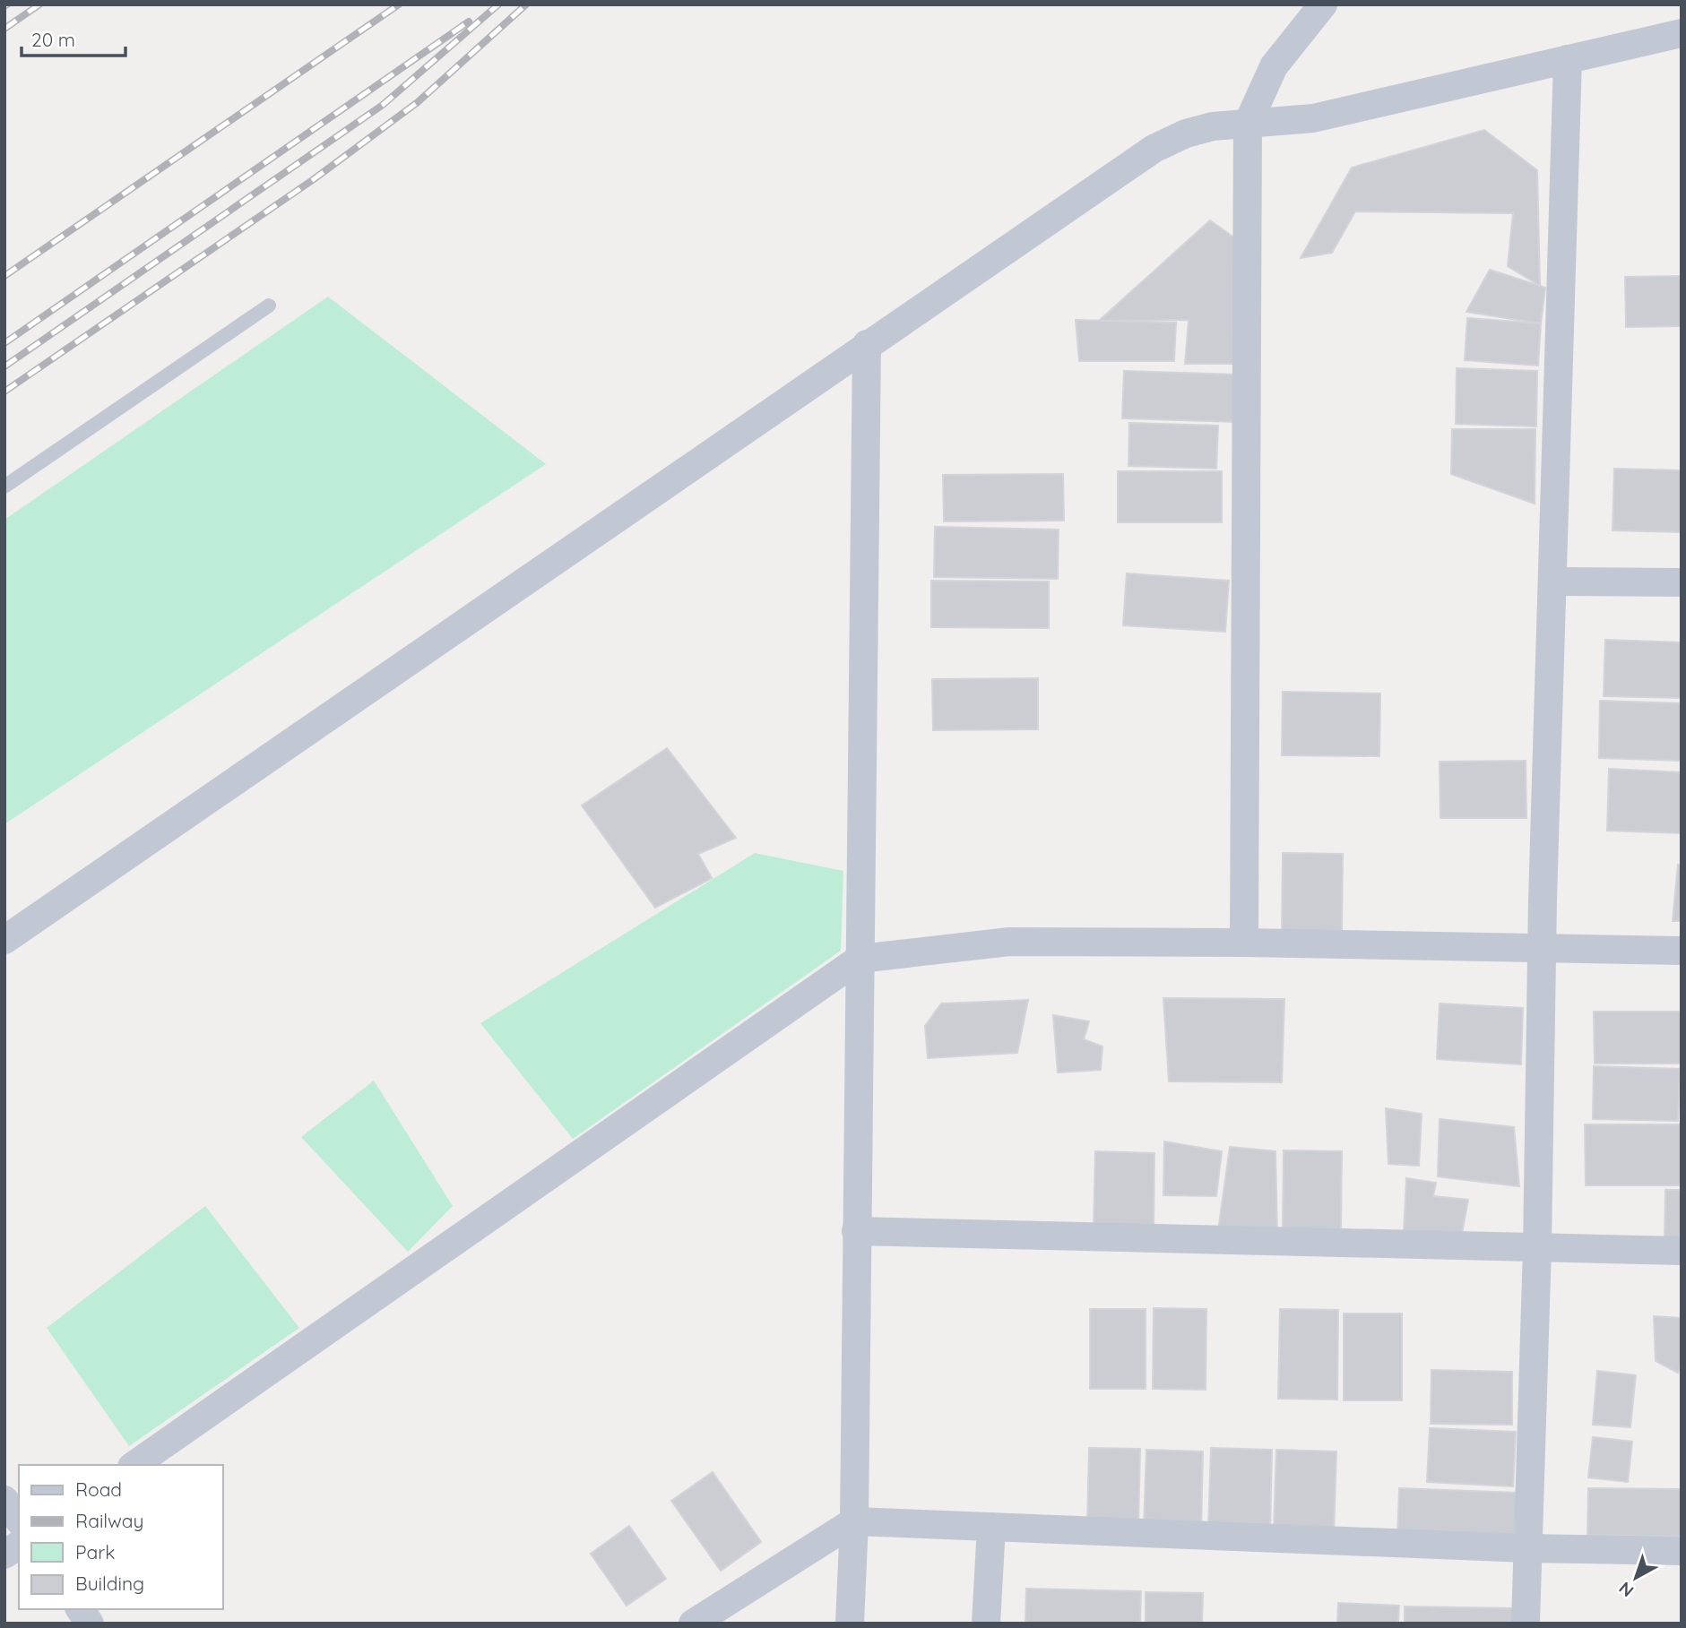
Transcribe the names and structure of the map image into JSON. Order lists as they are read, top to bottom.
{
  "legend": [
    "Road",
    "Railway",
    "Park",
    "Building"
  ],
  "scale_bar": "20 m",
  "north": "bottom left"
}
